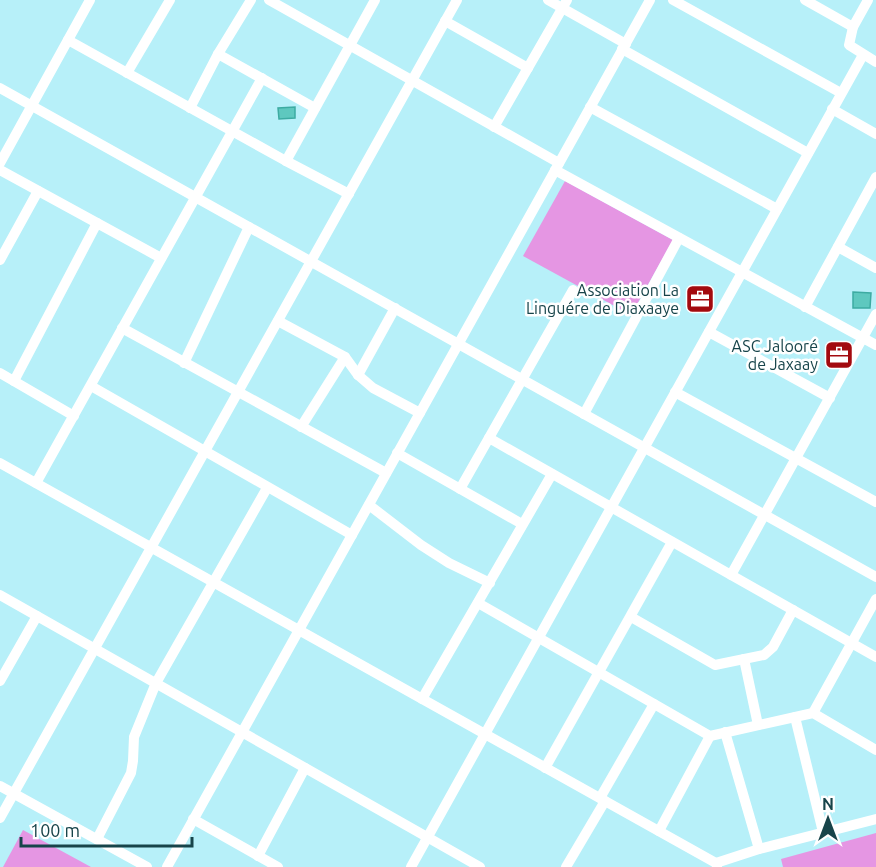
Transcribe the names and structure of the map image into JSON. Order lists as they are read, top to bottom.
{
  "places": {
    "office": ["Association La Linguére de Diaxaaye", "ASC Jalooré de Jaxaay"]
  },
  "scale_bar": "100 m",
  "north": "top"
}
